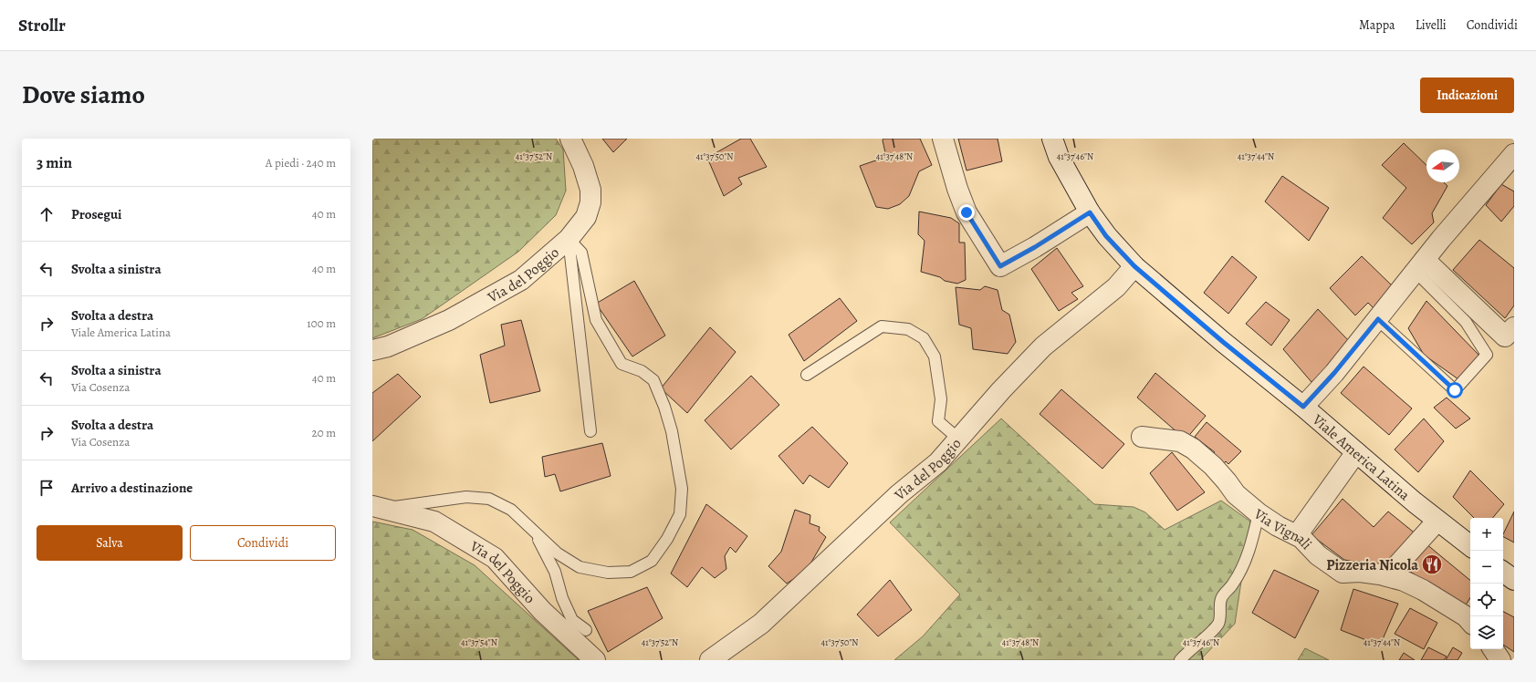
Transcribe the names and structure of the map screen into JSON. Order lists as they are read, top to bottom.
{
  "streets": {
    "street": ["Via del Poggio", "Viale America Latina", "Via Vignali"]
  },
  "crossings": [
    ["Via del Poggio", "Viale America Latina"]
  ],
  "places": {
    "restaurant": ["Pizzeria Nicola"]
  },
  "north": "left",
  "page": {
    "header": "Strollr",
    "nav": ["Mappa", "Livelli", "Condividi"],
    "title": "Dove siamo",
    "buttons": [
      "Indicazioni",
      ["Salva", "Condividi"]
    ],
    "heading": ["3 min", "A piedi · 240 m"],
    "list": [
      ["Prosegui", "40 m"],
      ["Svolta a sinistra", "40 m"],
      ["Svolta a destra", "Viale America Latina", "100 m"],
      ["Svolta a sinistra", "Via Cosenza", "40 m"],
      ["Svolta a destra", "Via Cosenza", "20 m"],
      "Arrivo a destinazione"
    ],
    "map_buttons": ["+", "−"]
  },
  "coordinates": [
    "41°37'52\"N",
    "41°37'50\"N",
    "41°37'48\"N",
    "41°37'46\"N",
    "41°37'44\"N",
    "41°37'54\"N"
  ]
}
